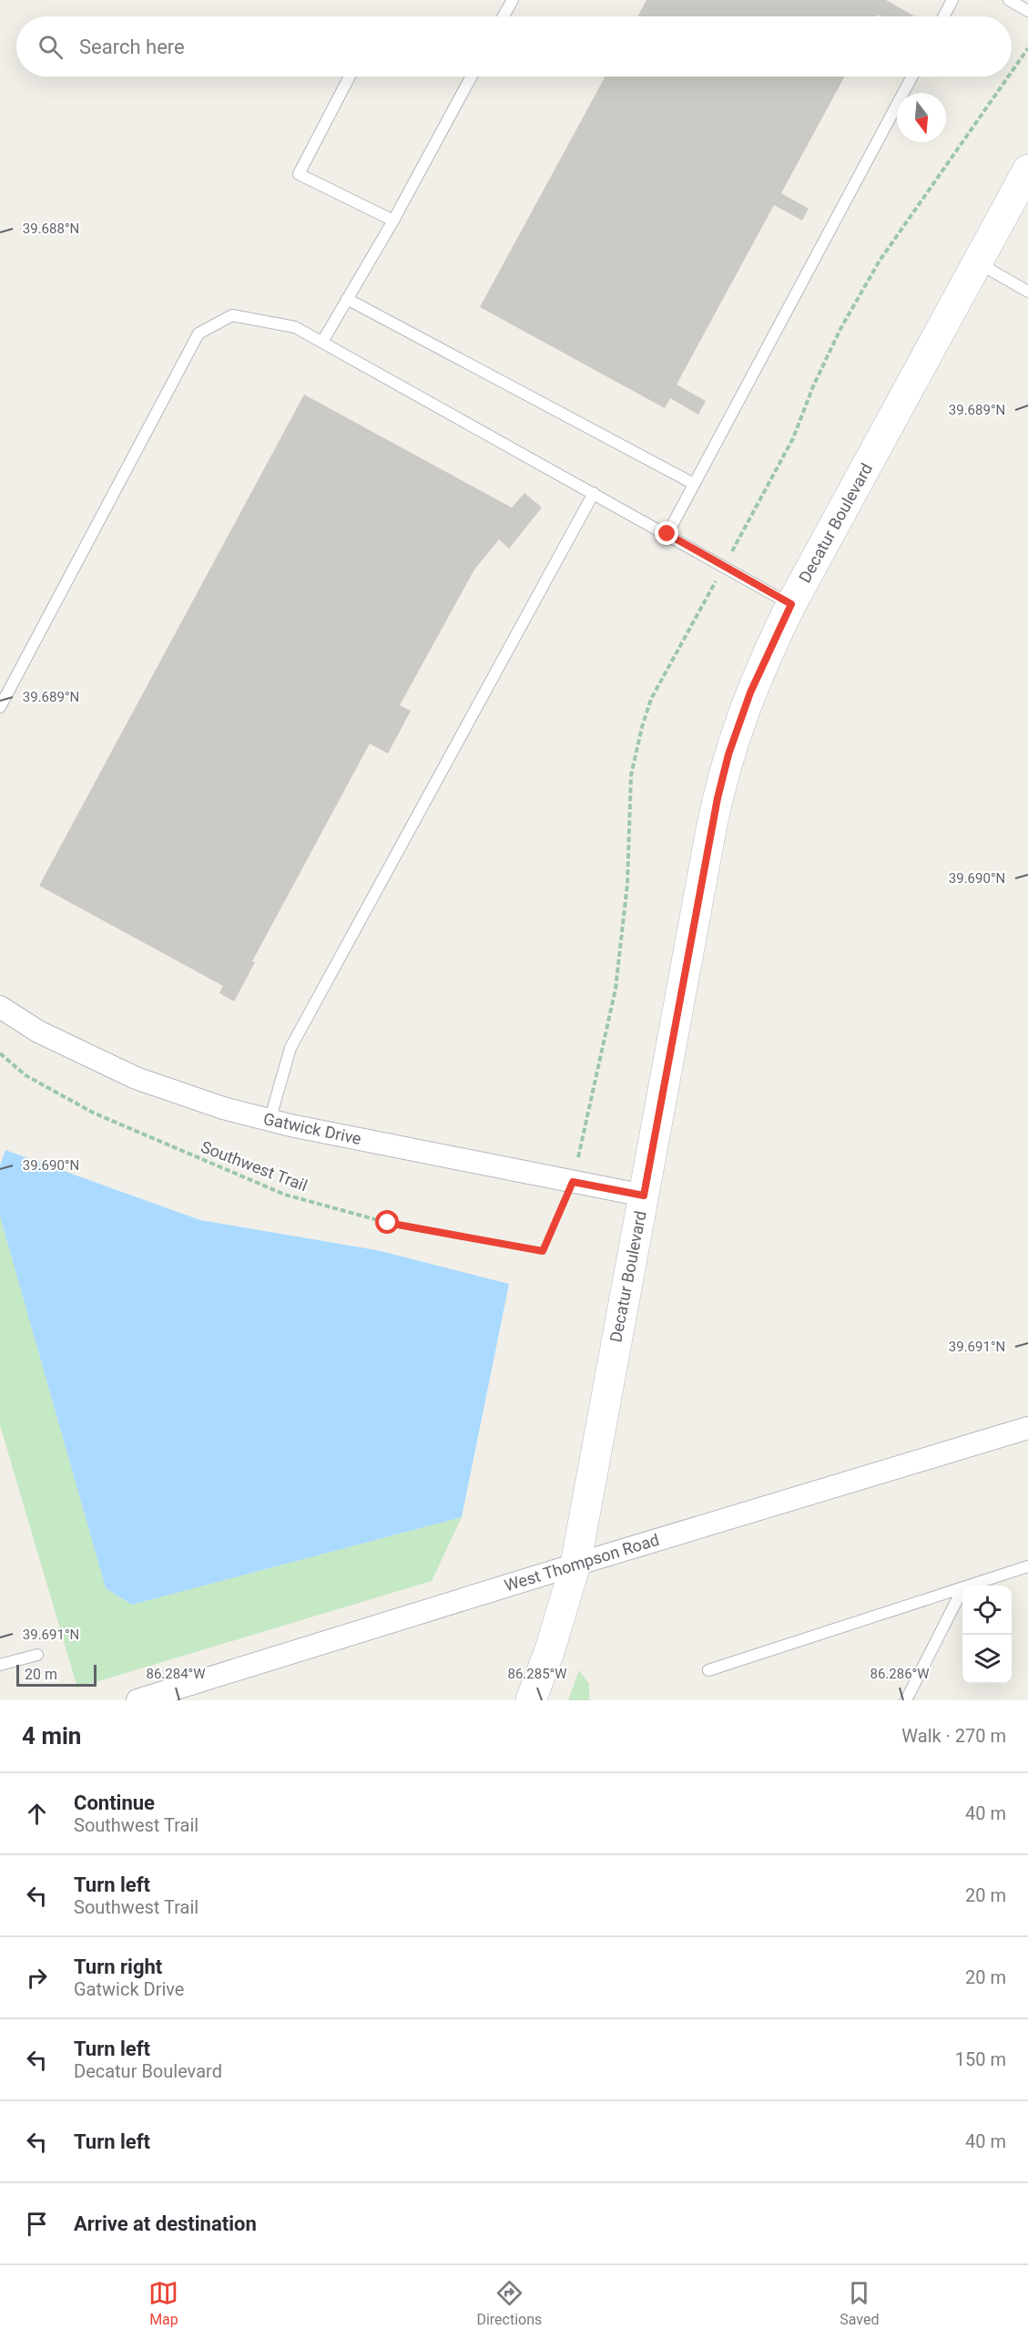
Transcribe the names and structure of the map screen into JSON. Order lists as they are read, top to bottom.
{
  "streets": {
    "street": ["Decatur Boulevard", "Gatwick Drive", "West Thompson Road"],
    "path": ["Southwest Trail"]
  },
  "crossings": [
    ["Decatur Boulevard", "Gatwick Drive"],
    ["Decatur Boulevard", "West Thompson Road"],
    ["Gatwick Drive", "Southwest Trail"]
  ],
  "scale_bar": "20 m",
  "north": "bottom",
  "page": {
    "search": "Search here",
    "scale": "20 m",
    "heading": ["4 min", "Walk · 270 m"],
    "list": [
      ["Continue", "Southwest Trail", "40 m"],
      ["Turn left", "Southwest Trail", "20 m"],
      ["Turn right", "Gatwick Drive", "20 m"],
      ["Turn left", "Decatur Boulevard", "150 m"],
      ["Turn left", "40 m"],
      "Arrive at destination"
    ],
    "nav": ["Map", "Directions", "Saved"]
  },
  "coordinates": [
    "39.688°N",
    "39.689°N",
    "39.690°N",
    "39.691°N",
    "86.284°W",
    "86.285°W",
    "86.286°W"
  ]
}
